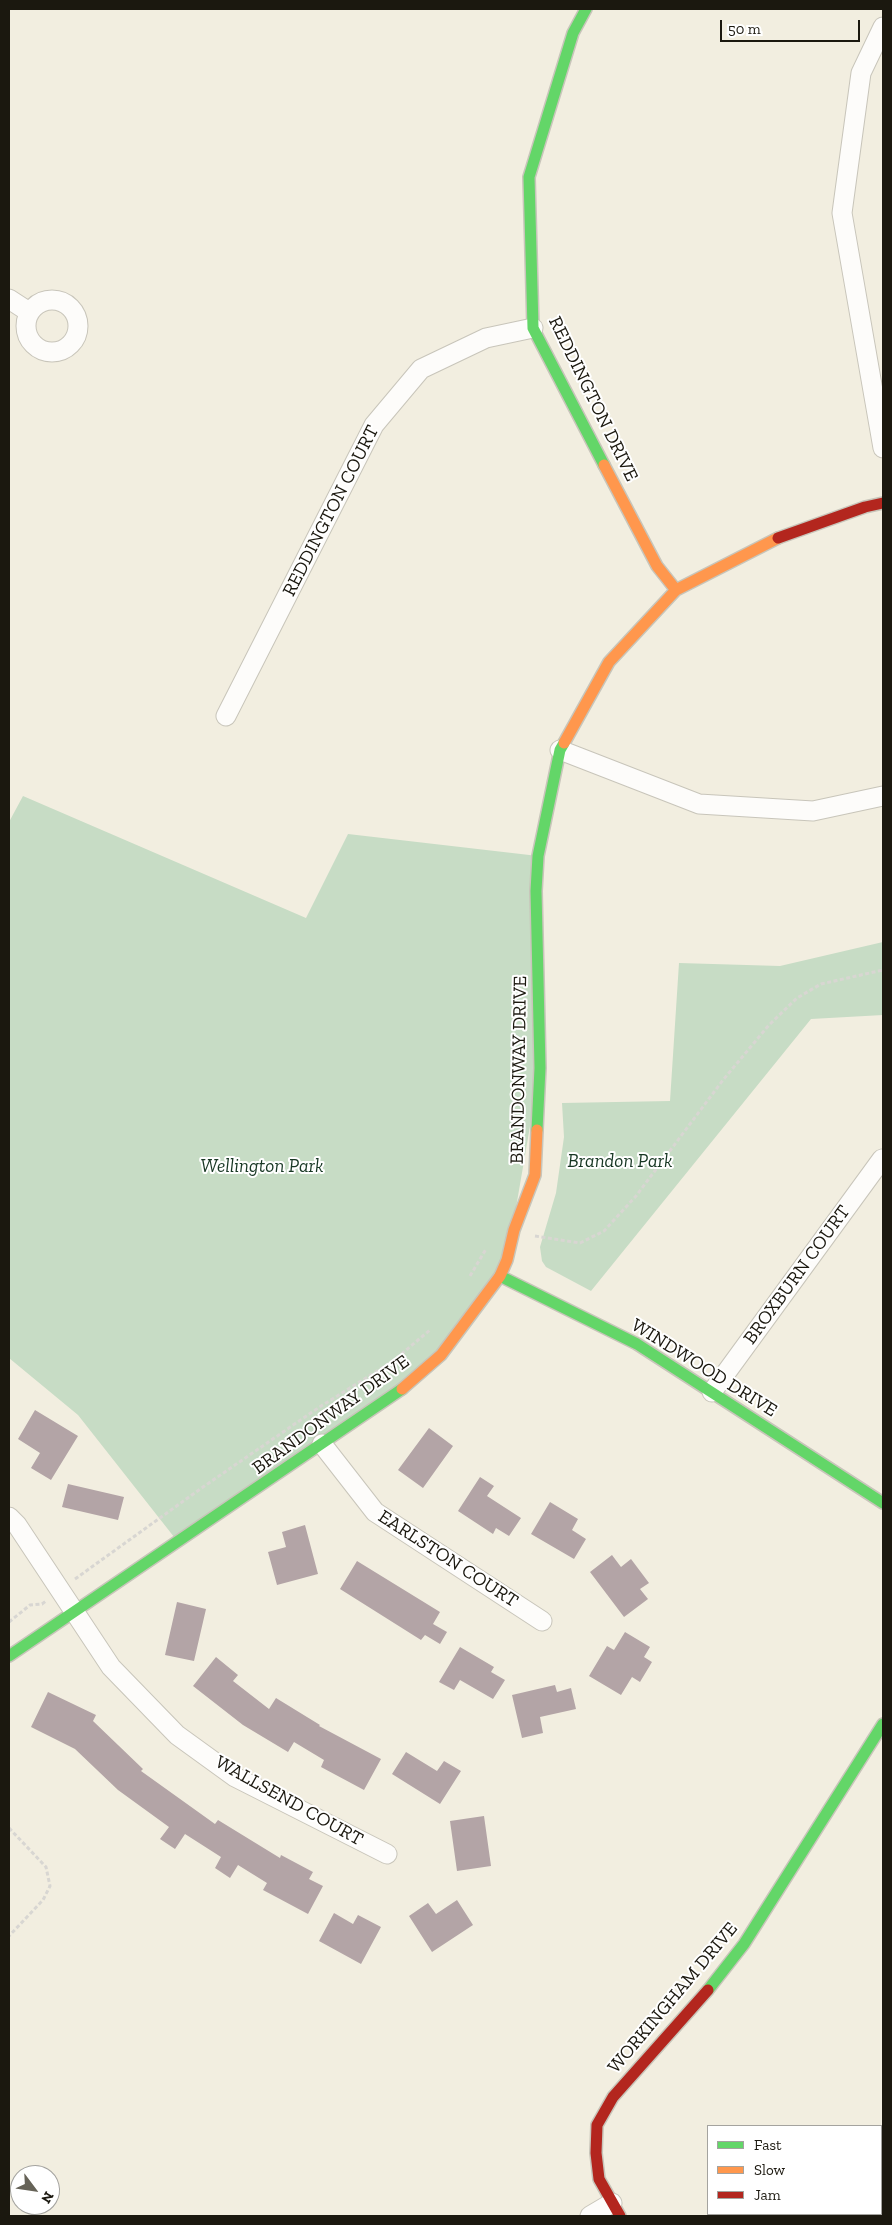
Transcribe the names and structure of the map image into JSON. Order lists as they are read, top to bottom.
{
  "streets": {
    "street": [
      "REDDINGTON DRIVE",
      "REDDINGTON COURT",
      "BRANDONWAY DRIVE",
      "BROXBURN COURT",
      "WINDWOOD DRIVE",
      "EARLSTON COURT",
      "WALLSEND COURT",
      "WORKINGHAM DRIVE"
    ]
  },
  "crossings": [
    ["REDDINGTON DRIVE", "REDDINGTON COURT"],
    ["REDDINGTON DRIVE", "BRANDONWAY DRIVE"],
    ["BRANDONWAY DRIVE", "WINDWOOD DRIVE"],
    ["BRANDONWAY DRIVE", "EARLSTON COURT"],
    ["BRANDONWAY DRIVE", "WALLSEND COURT"],
    ["BROXBURN COURT", "WINDWOOD DRIVE"]
  ],
  "parks": ["Brandon Park", "Wellington Park"],
  "legend": ["Fast", "Slow", "Jam"],
  "scale_bar": "50 m",
  "north": "bottom right"
}
